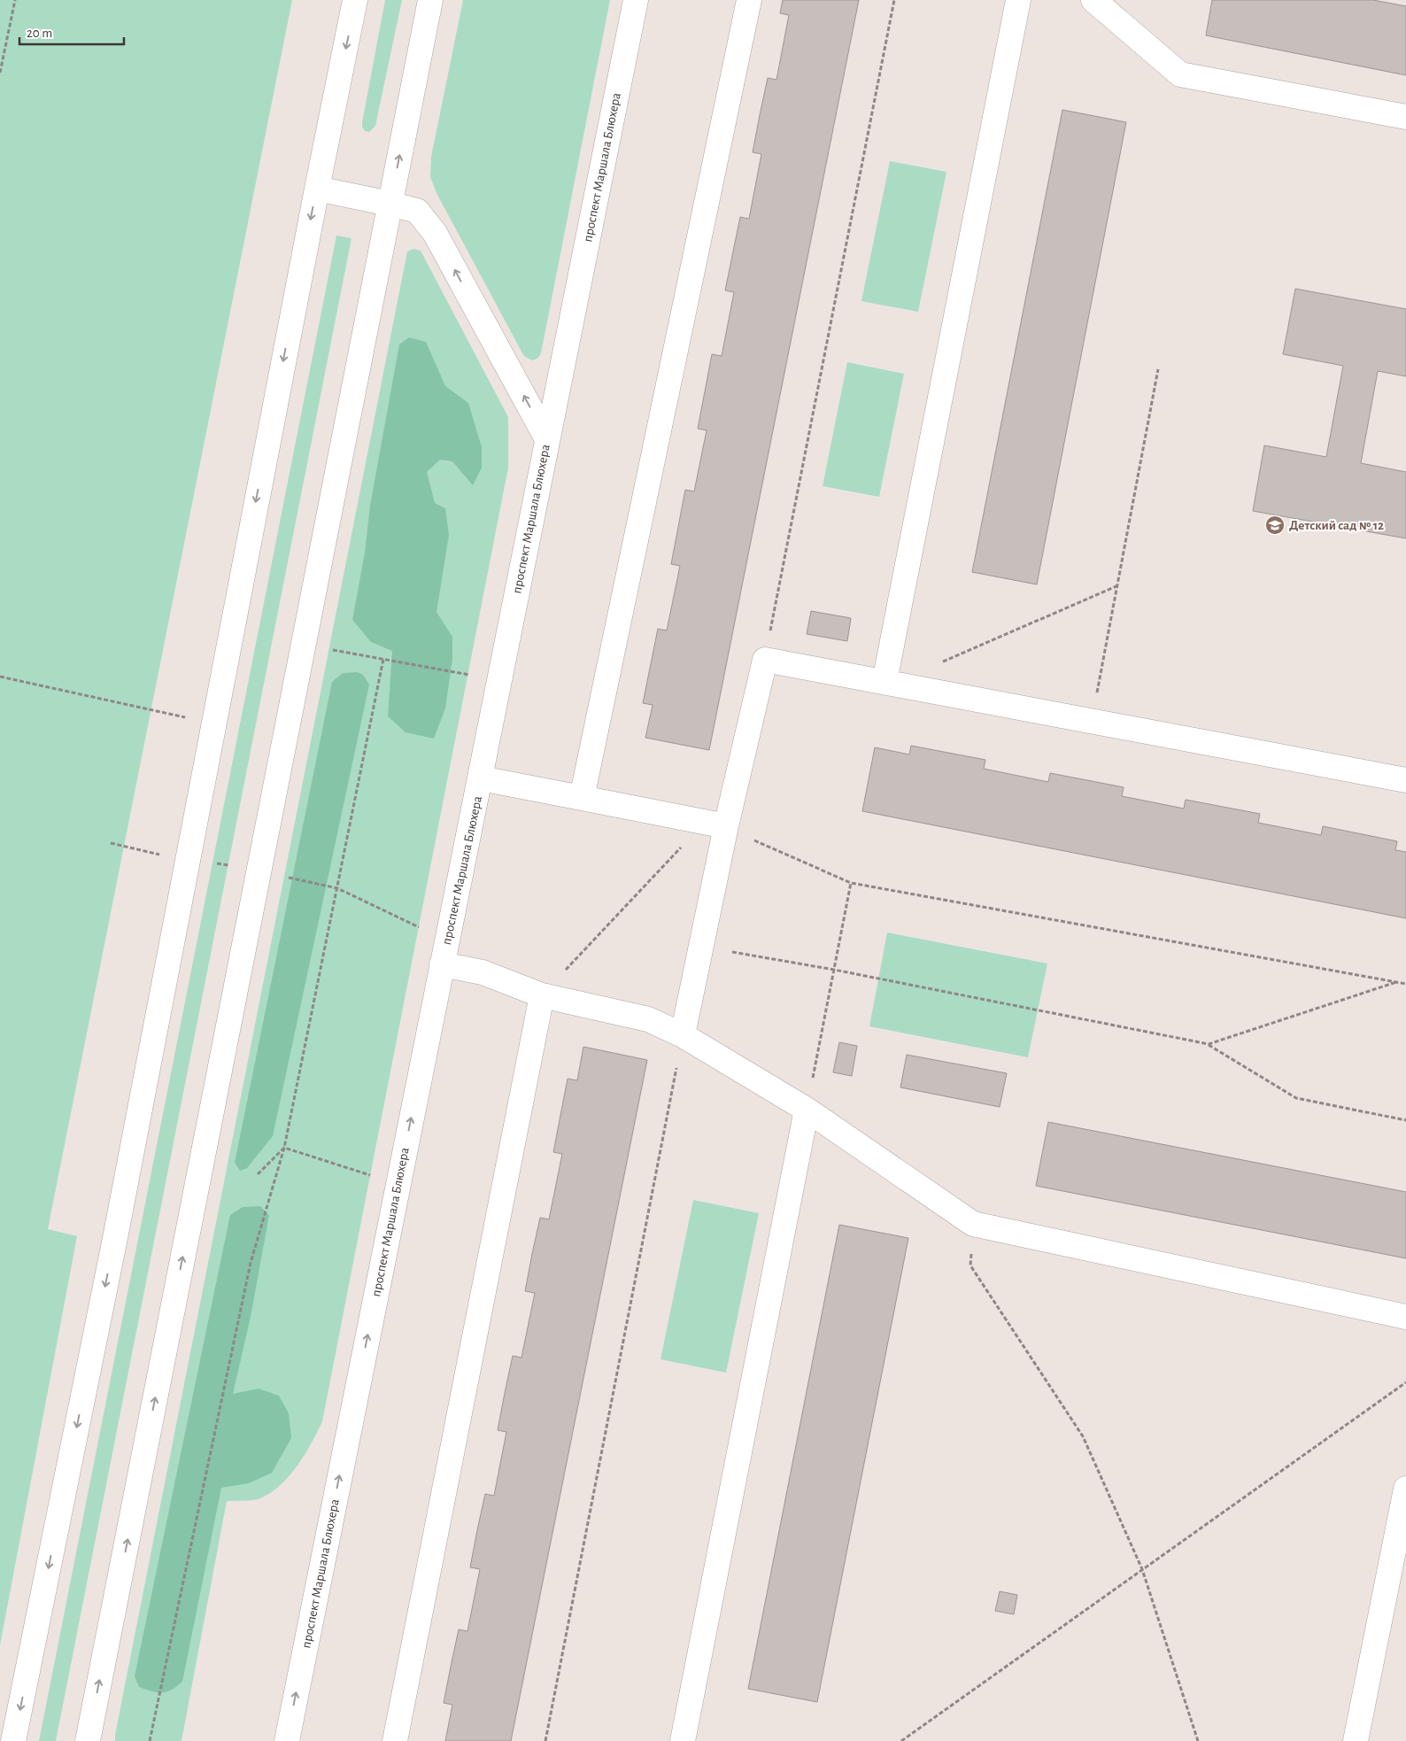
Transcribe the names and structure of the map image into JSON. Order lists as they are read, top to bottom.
{
  "streets": {
    "main road": ["проспект Маршала Блюхера"]
  },
  "places": {
    "school or university": ["Детский сад № 12"]
  },
  "scale_bar": "20 m"
}
